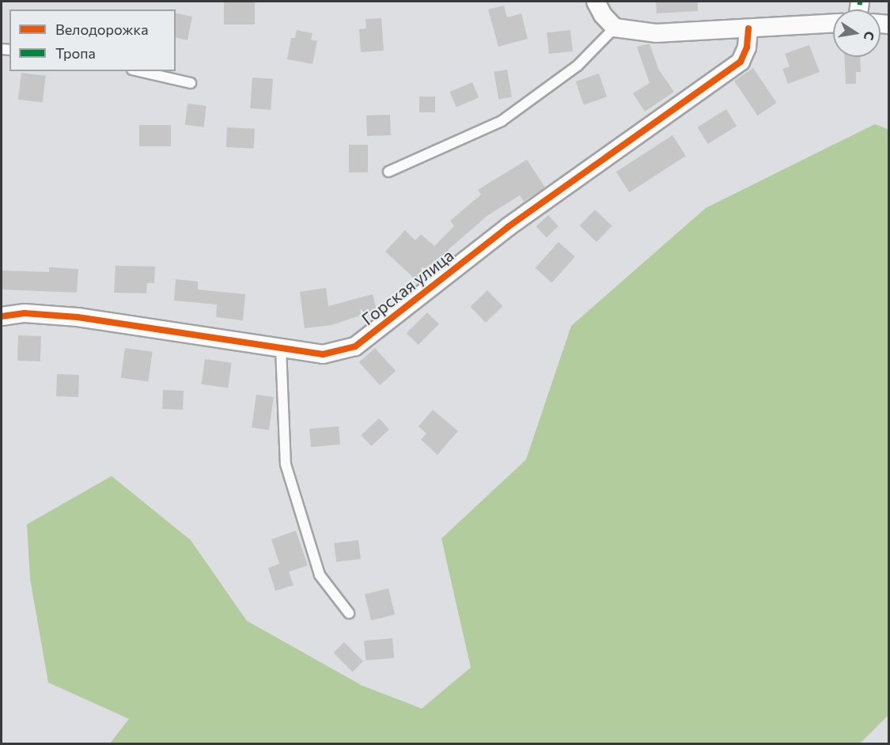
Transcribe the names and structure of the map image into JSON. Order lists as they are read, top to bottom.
{
  "streets": {
    "street": ["Горская улица"]
  },
  "legend": ["Велодорожка", "Тропа"],
  "north": "right"
}
